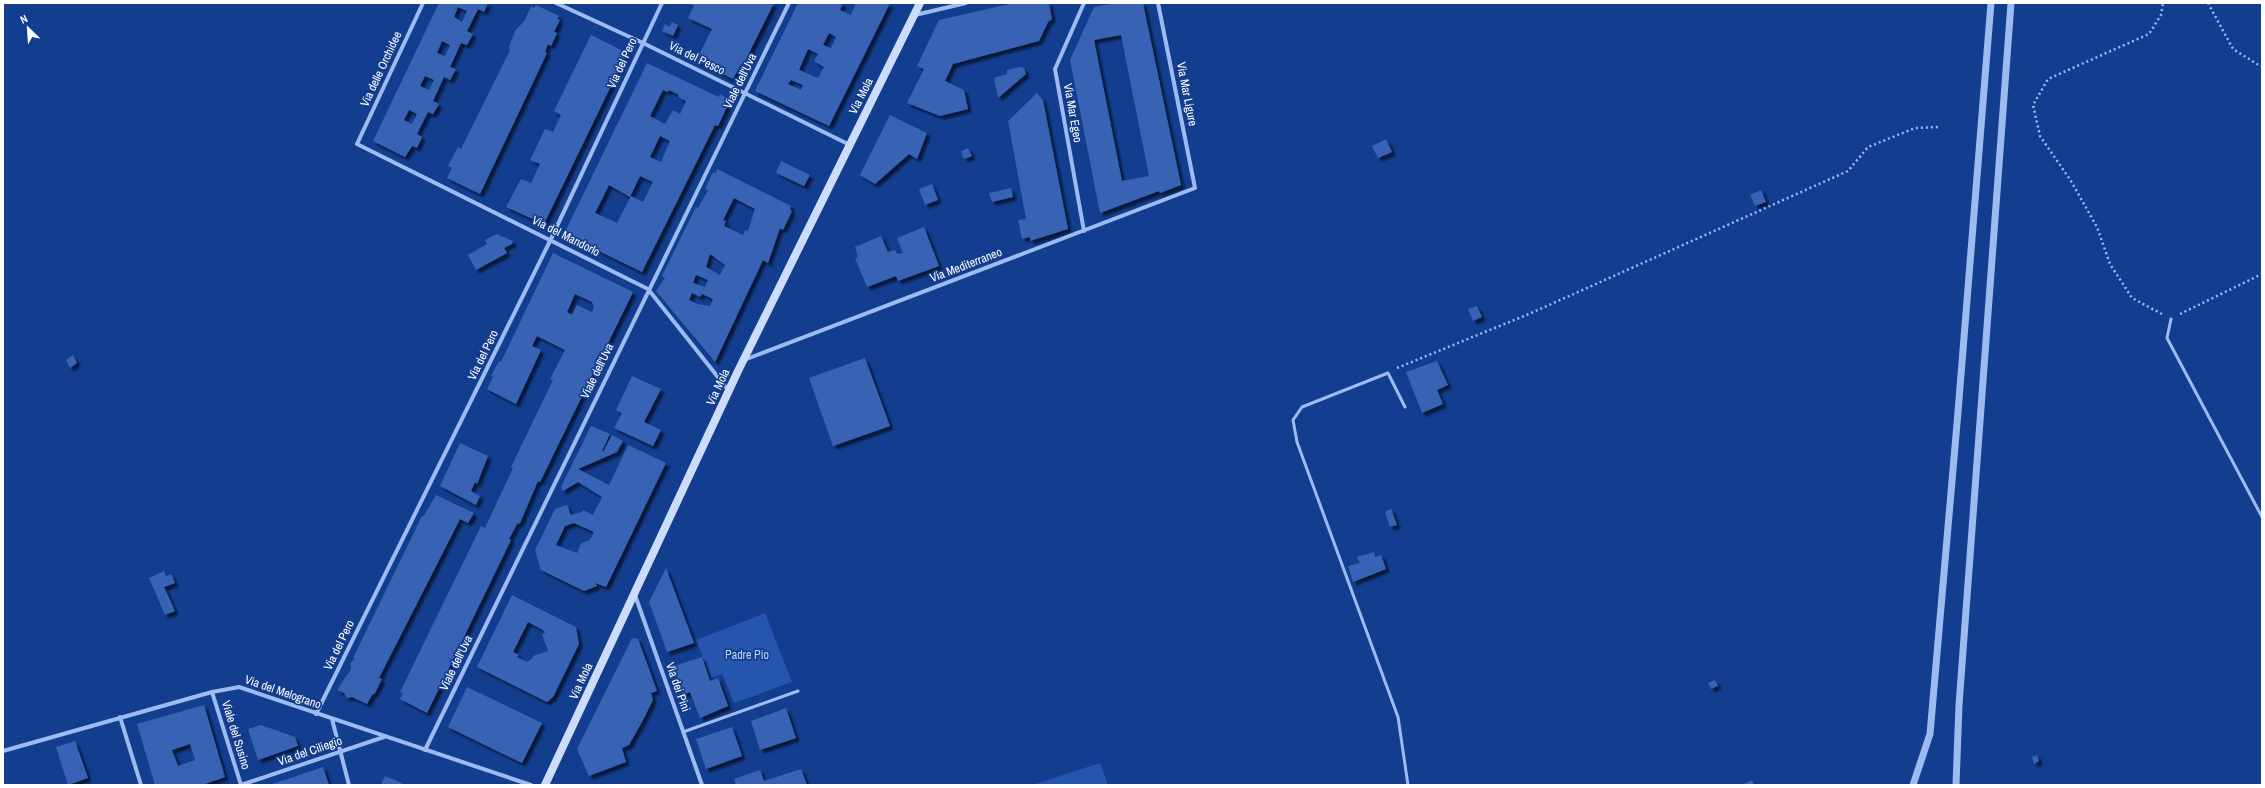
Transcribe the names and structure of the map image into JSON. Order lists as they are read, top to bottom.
{
  "streets": {
    "main road": ["Via Mola"],
    "street": [
      "Via del Pesco",
      "Via del Pero",
      "Via delle Orchidee",
      "Viale dell'Uva",
      "Via Mar Ligure",
      "Via Mar Egeo",
      "Via del Mandorlo",
      "Via Mediterraneo",
      "Via dei Pini",
      "Via del Melograno",
      "Viale del Susino",
      "Via del Ciliegio"
    ]
  },
  "crossings": [
    ["Via del Pesco", "Via del Pero"],
    ["Via del Pesco", "Viale dell'Uva"],
    ["Via del Pesco", "Via Mola"],
    ["Via del Pero", "Via del Mandorlo"],
    ["Via del Pero", "Via del Melograno"],
    ["Via delle Orchidee", "Via del Mandorlo"],
    ["Viale dell'Uva", "Via del Mandorlo"],
    ["Viale dell'Uva", "Via del Melograno"],
    ["Via Mar Ligure", "Via Mediterraneo"],
    ["Via Mola", "Via del Mandorlo"],
    ["Via Mola", "Via Mediterraneo"],
    ["Via Mola", "Via dei Pini"],
    ["Via Mar Egeo", "Via Mediterraneo"],
    ["Via del Melograno", "Viale del Susino"],
    ["Via del Melograno", "Via del Ciliegio"],
    ["Viale del Susino", "Via del Ciliegio"]
  ],
  "parks": ["Padre Pio"],
  "north": "top left"
}
